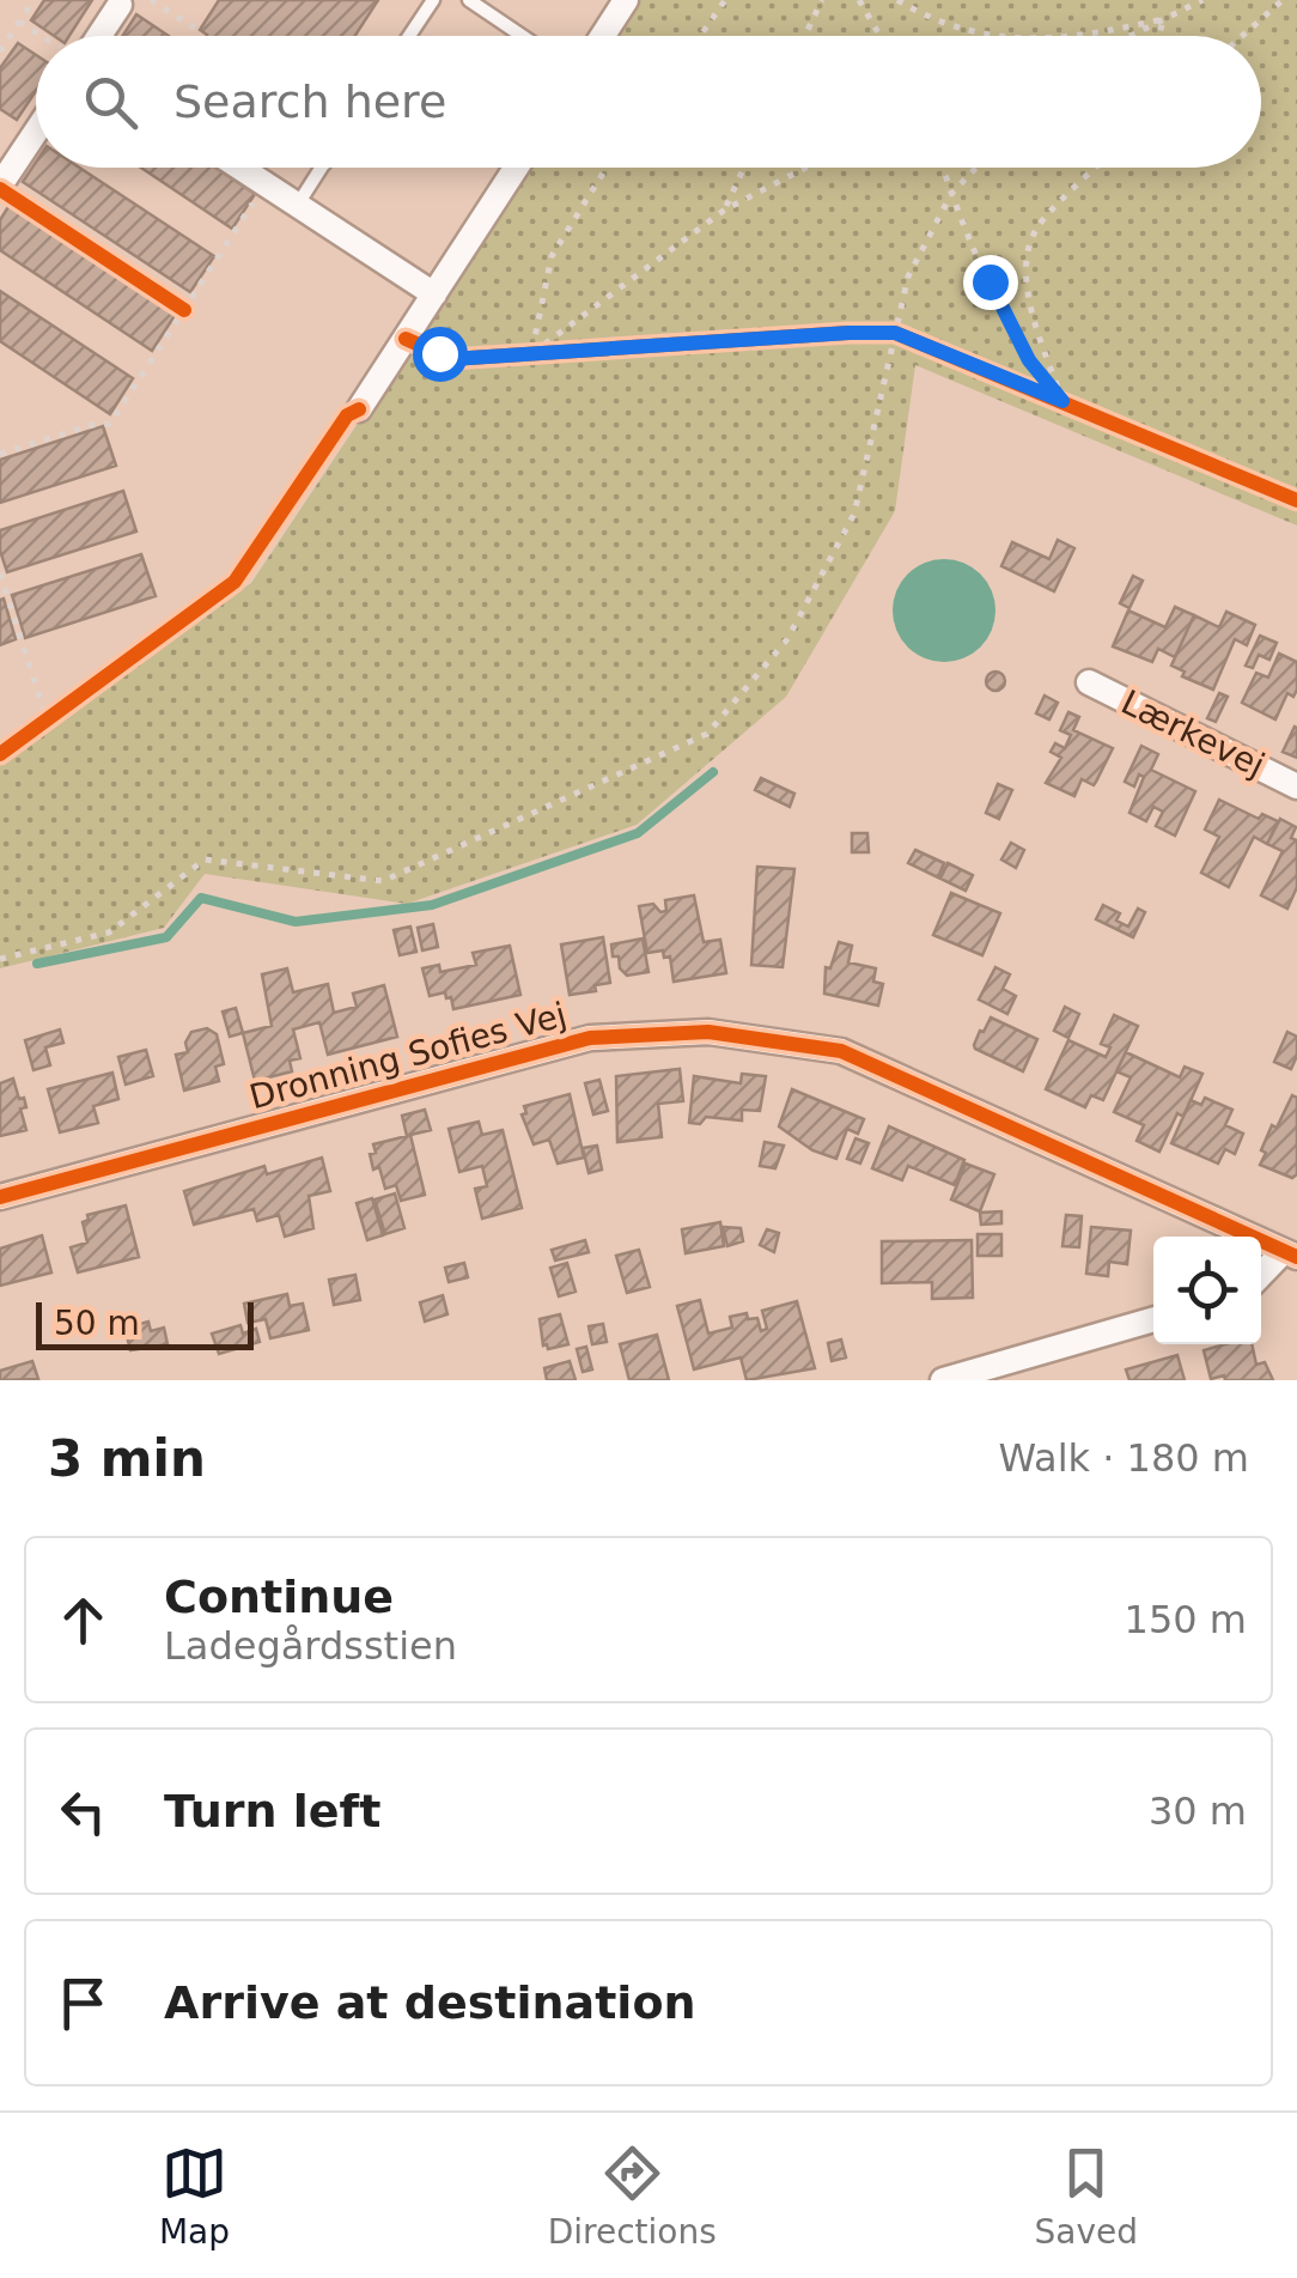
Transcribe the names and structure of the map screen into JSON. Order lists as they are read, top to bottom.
{
  "streets": {
    "street": ["Lærkevej", "Dronning Sofies Vej"]
  },
  "scale_bar": "50 m",
  "page": {
    "search": "Search here",
    "scale": "50 m",
    "heading": ["3 min", "Walk · 180 m"],
    "list": [
      ["Continue", "Ladegårdsstien", "150 m"],
      ["Turn left", "30 m"],
      "Arrive at destination"
    ],
    "nav": ["Map", "Directions", "Saved"]
  }
}
